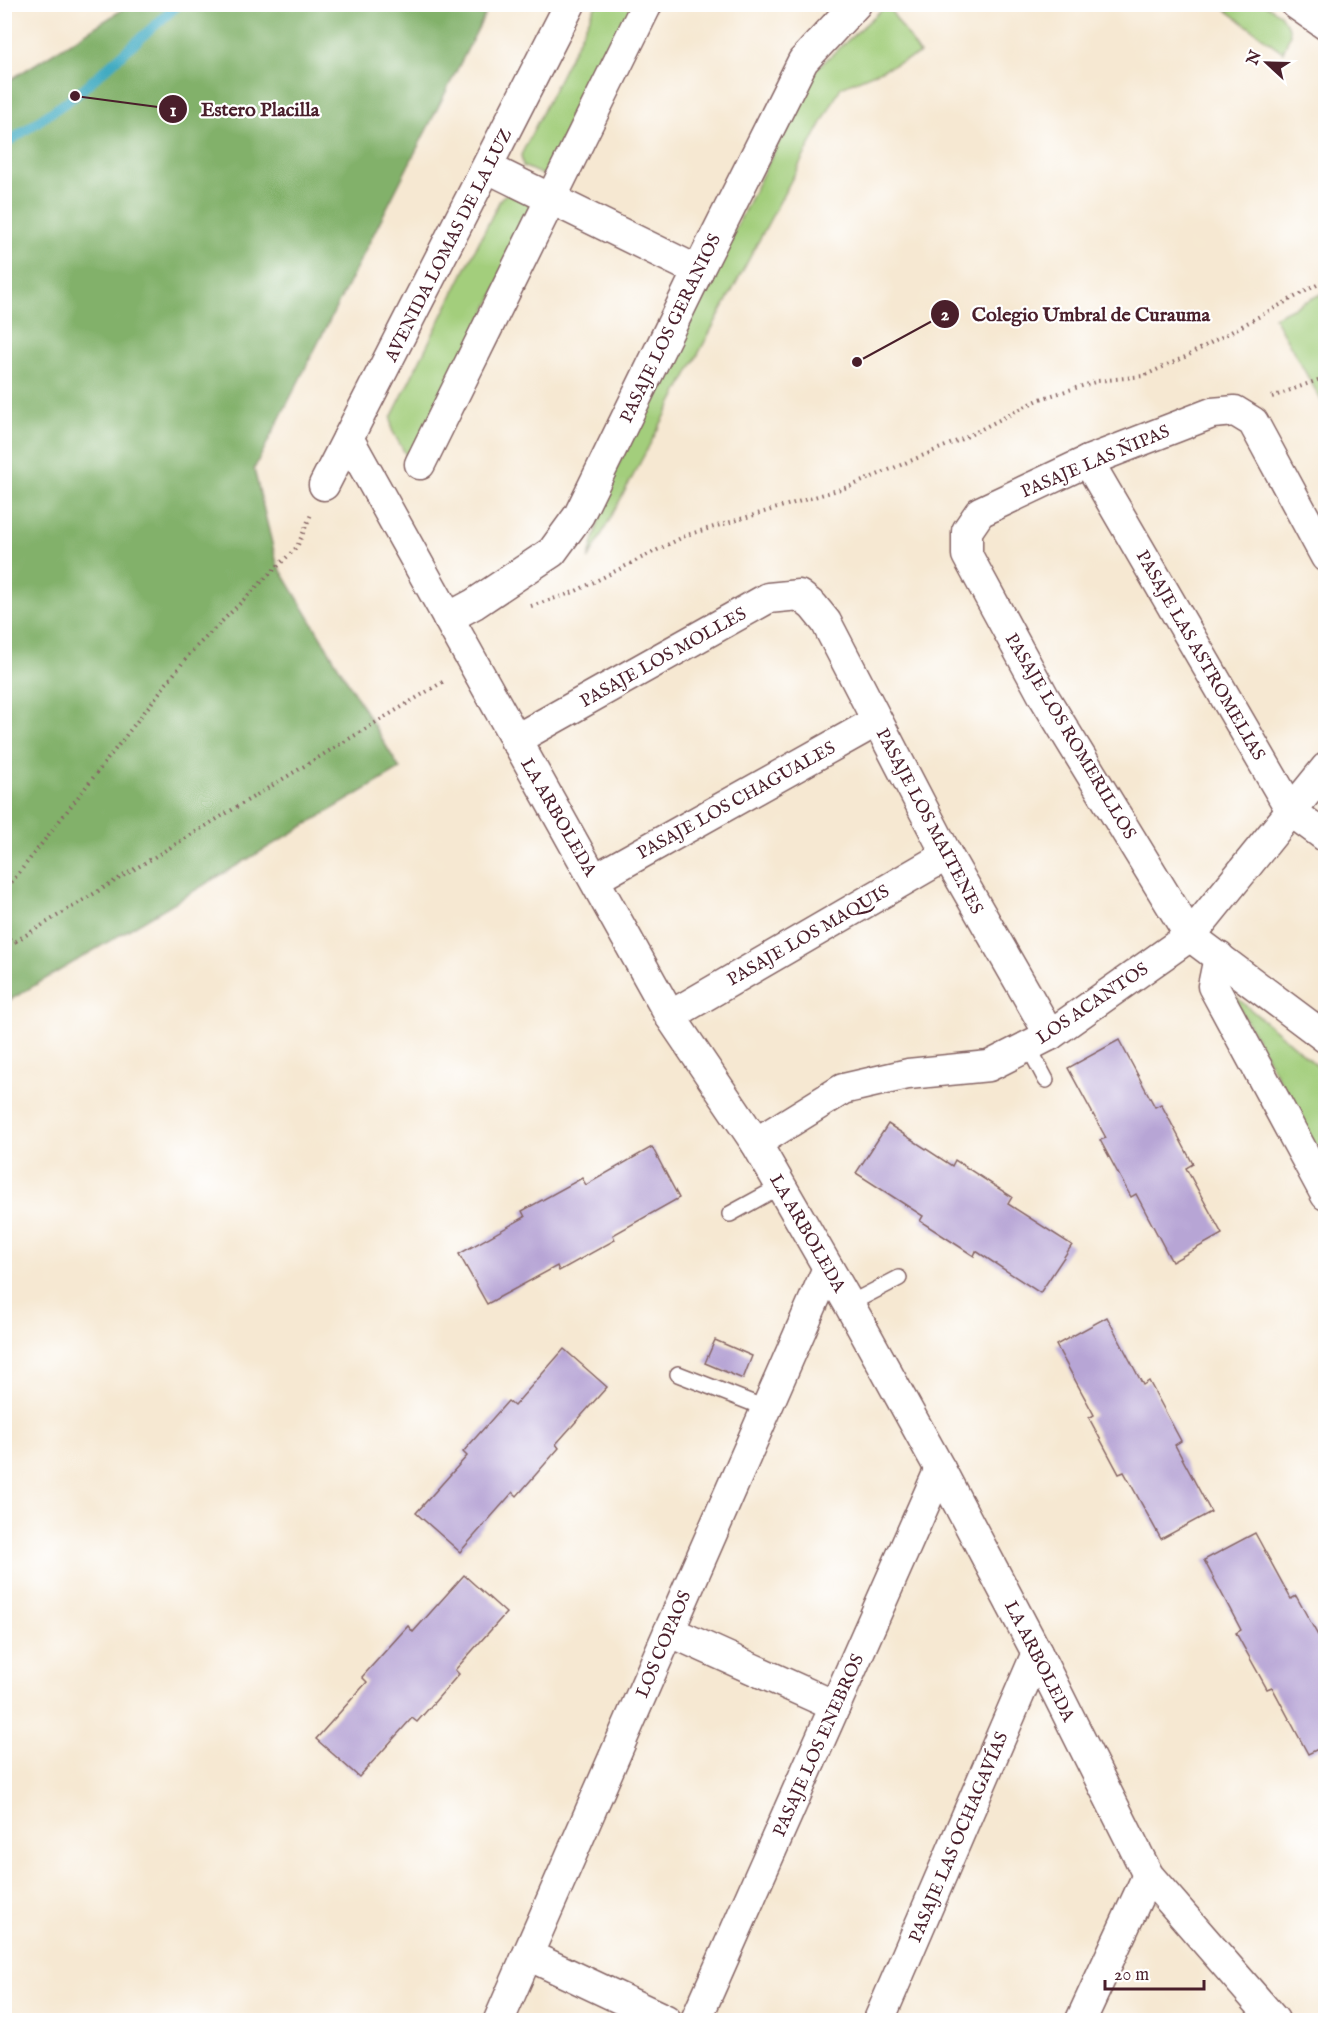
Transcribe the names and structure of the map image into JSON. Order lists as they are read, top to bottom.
{
  "streets": {
    "street": [
      "AVENIDA LOMAS DE LA LUZ",
      "PASAJE LOS GERANIOS",
      "PASAJE LAS ÑIPAS",
      "PASAJE LAS ASTROMELIAS",
      "PASAJE LOS MOLLES",
      "PASAJE LOS ROMERILLOS",
      "PASAJE LOS CHAGUALES",
      "LA ARBOLEDA",
      "PASAJE LOS MAITENES",
      "PASAJE LOS MAQUIS",
      "LOS ACANTOS",
      "LOS COPAOS",
      "PASAJE LOS ENEBROS",
      "PASAJE LAS OCHAGAVÍAS"
    ]
  },
  "crossings": [
    ["AVENIDA LOMAS DE LA LUZ", "LA ARBOLEDA"],
    ["PASAJE LOS GERANIOS", "LA ARBOLEDA"],
    ["PASAJE LAS ÑIPAS", "PASAJE LAS ASTROMELIAS"],
    ["PASAJE LAS ÑIPAS", "PASAJE LOS ROMERILLOS"],
    ["PASAJE LAS ASTROMELIAS", "LOS ACANTOS"],
    ["PASAJE LOS MOLLES", "LA ARBOLEDA"],
    ["PASAJE LOS MOLLES", "PASAJE LOS MAITENES"],
    ["PASAJE LOS ROMERILLOS", "LOS ACANTOS"],
    ["PASAJE LOS CHAGUALES", "LA ARBOLEDA"],
    ["PASAJE LOS CHAGUALES", "PASAJE LOS MAITENES"],
    ["LA ARBOLEDA", "PASAJE LOS MAQUIS"],
    ["LA ARBOLEDA", "LOS ACANTOS"],
    ["LA ARBOLEDA", "LOS COPAOS"],
    ["LA ARBOLEDA", "PASAJE LOS ENEBROS"],
    ["LA ARBOLEDA", "PASAJE LAS OCHAGAVÍAS"],
    ["PASAJE LOS MAITENES", "PASAJE LOS MAQUIS"],
    ["PASAJE LOS MAITENES", "LOS ACANTOS"]
  ],
  "places": ["Estero Placilla", "Colegio Umbral de Curauma"],
  "scale_bar": "20 m",
  "north": "left"
}
